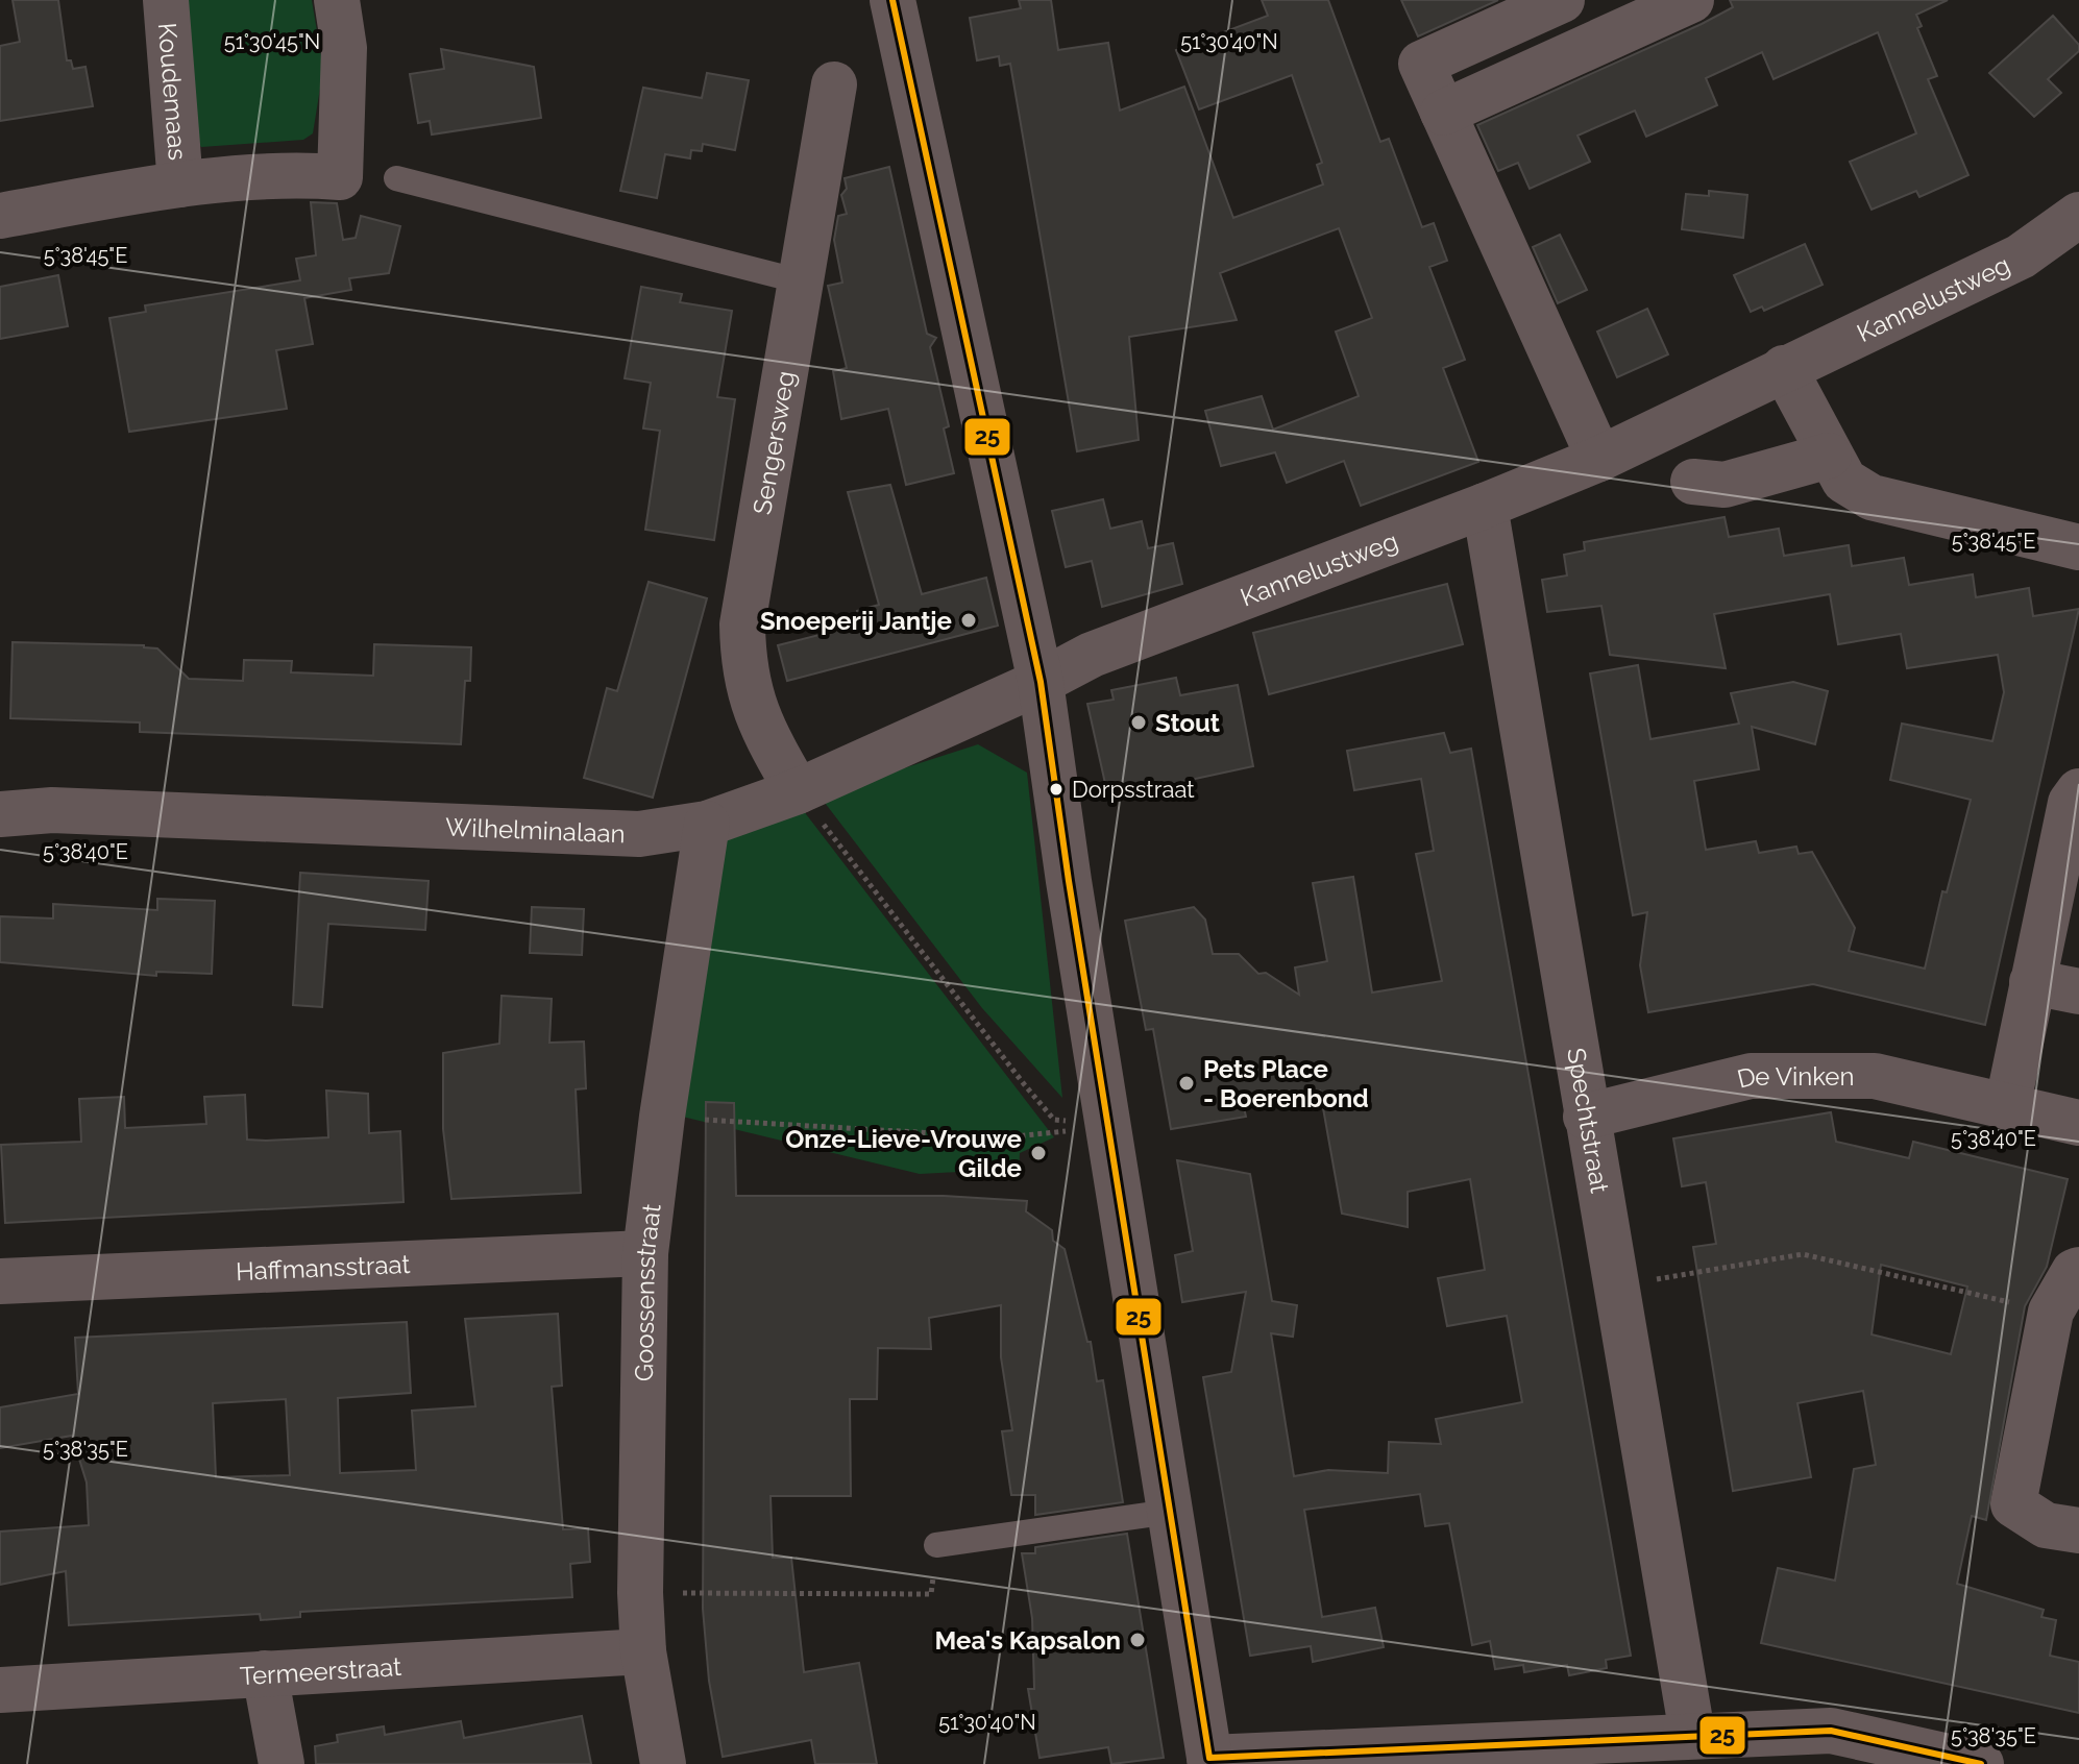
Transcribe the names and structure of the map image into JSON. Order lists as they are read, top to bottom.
{
  "streets": {
    "street": [
      "Koudemaas",
      "Kannelustweg",
      "Sengersweg",
      "Wilhelminalaan",
      "De Vinken",
      "Spechtstraat",
      "Haffmansstraat",
      "Goossensstraat",
      "Termeerstraat"
    ]
  },
  "crossings": [
    ["Kannelustweg", "Wilhelminalaan"],
    ["Kannelustweg", "Spechtstraat"],
    ["Sengersweg", "Wilhelminalaan"],
    ["Wilhelminalaan", "Goossensstraat"],
    ["De Vinken", "Spechtstraat"],
    ["Haffmansstraat", "Goossensstraat"],
    ["Goossensstraat", "Termeerstraat"]
  ],
  "places": [
    "Snoeperij Jantje",
    "Stout",
    "Dorpsstraat",
    "Pets Place - Boerenbond",
    "Onze-Lieve-Vrouwe Gilde",
    "Mea's Kapsalon"
  ],
  "lines": ["transit line 25"],
  "coordinates": [
    "51°30'45\"N",
    "51°30'40\"N",
    "5°38'45\"E",
    "5°38'40\"E",
    "5°38'35\"E"
  ]
}
